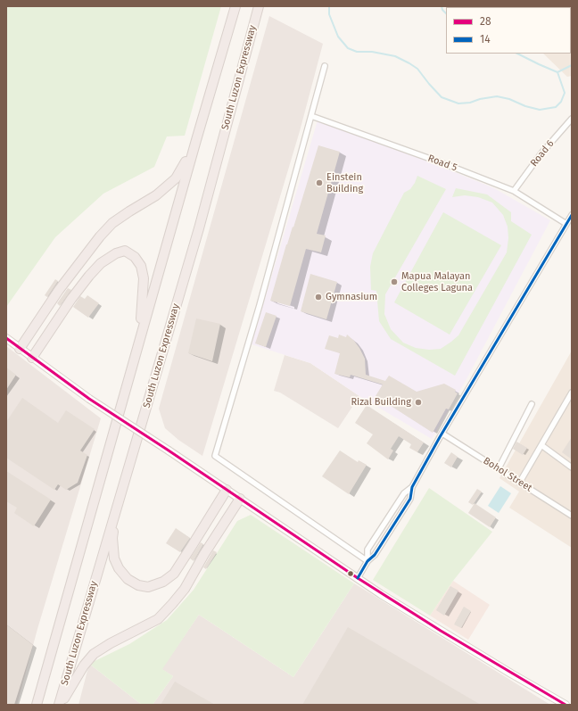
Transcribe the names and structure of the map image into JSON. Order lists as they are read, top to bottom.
{
  "streets": {
    "highway": ["South Luzon Expressway"],
    "street": ["Road 6", "Road 5", "Bohol Street"]
  },
  "crossings": [
    ["Road 6", "Road 5"]
  ],
  "places": [
    "Einstein Building",
    "Mapua Malayan Colleges Laguna",
    "Gymnasium",
    "Rizal Building"
  ],
  "lines": ["transit line 14", "transit line 28"],
  "legend": ["28", "14"]
}
